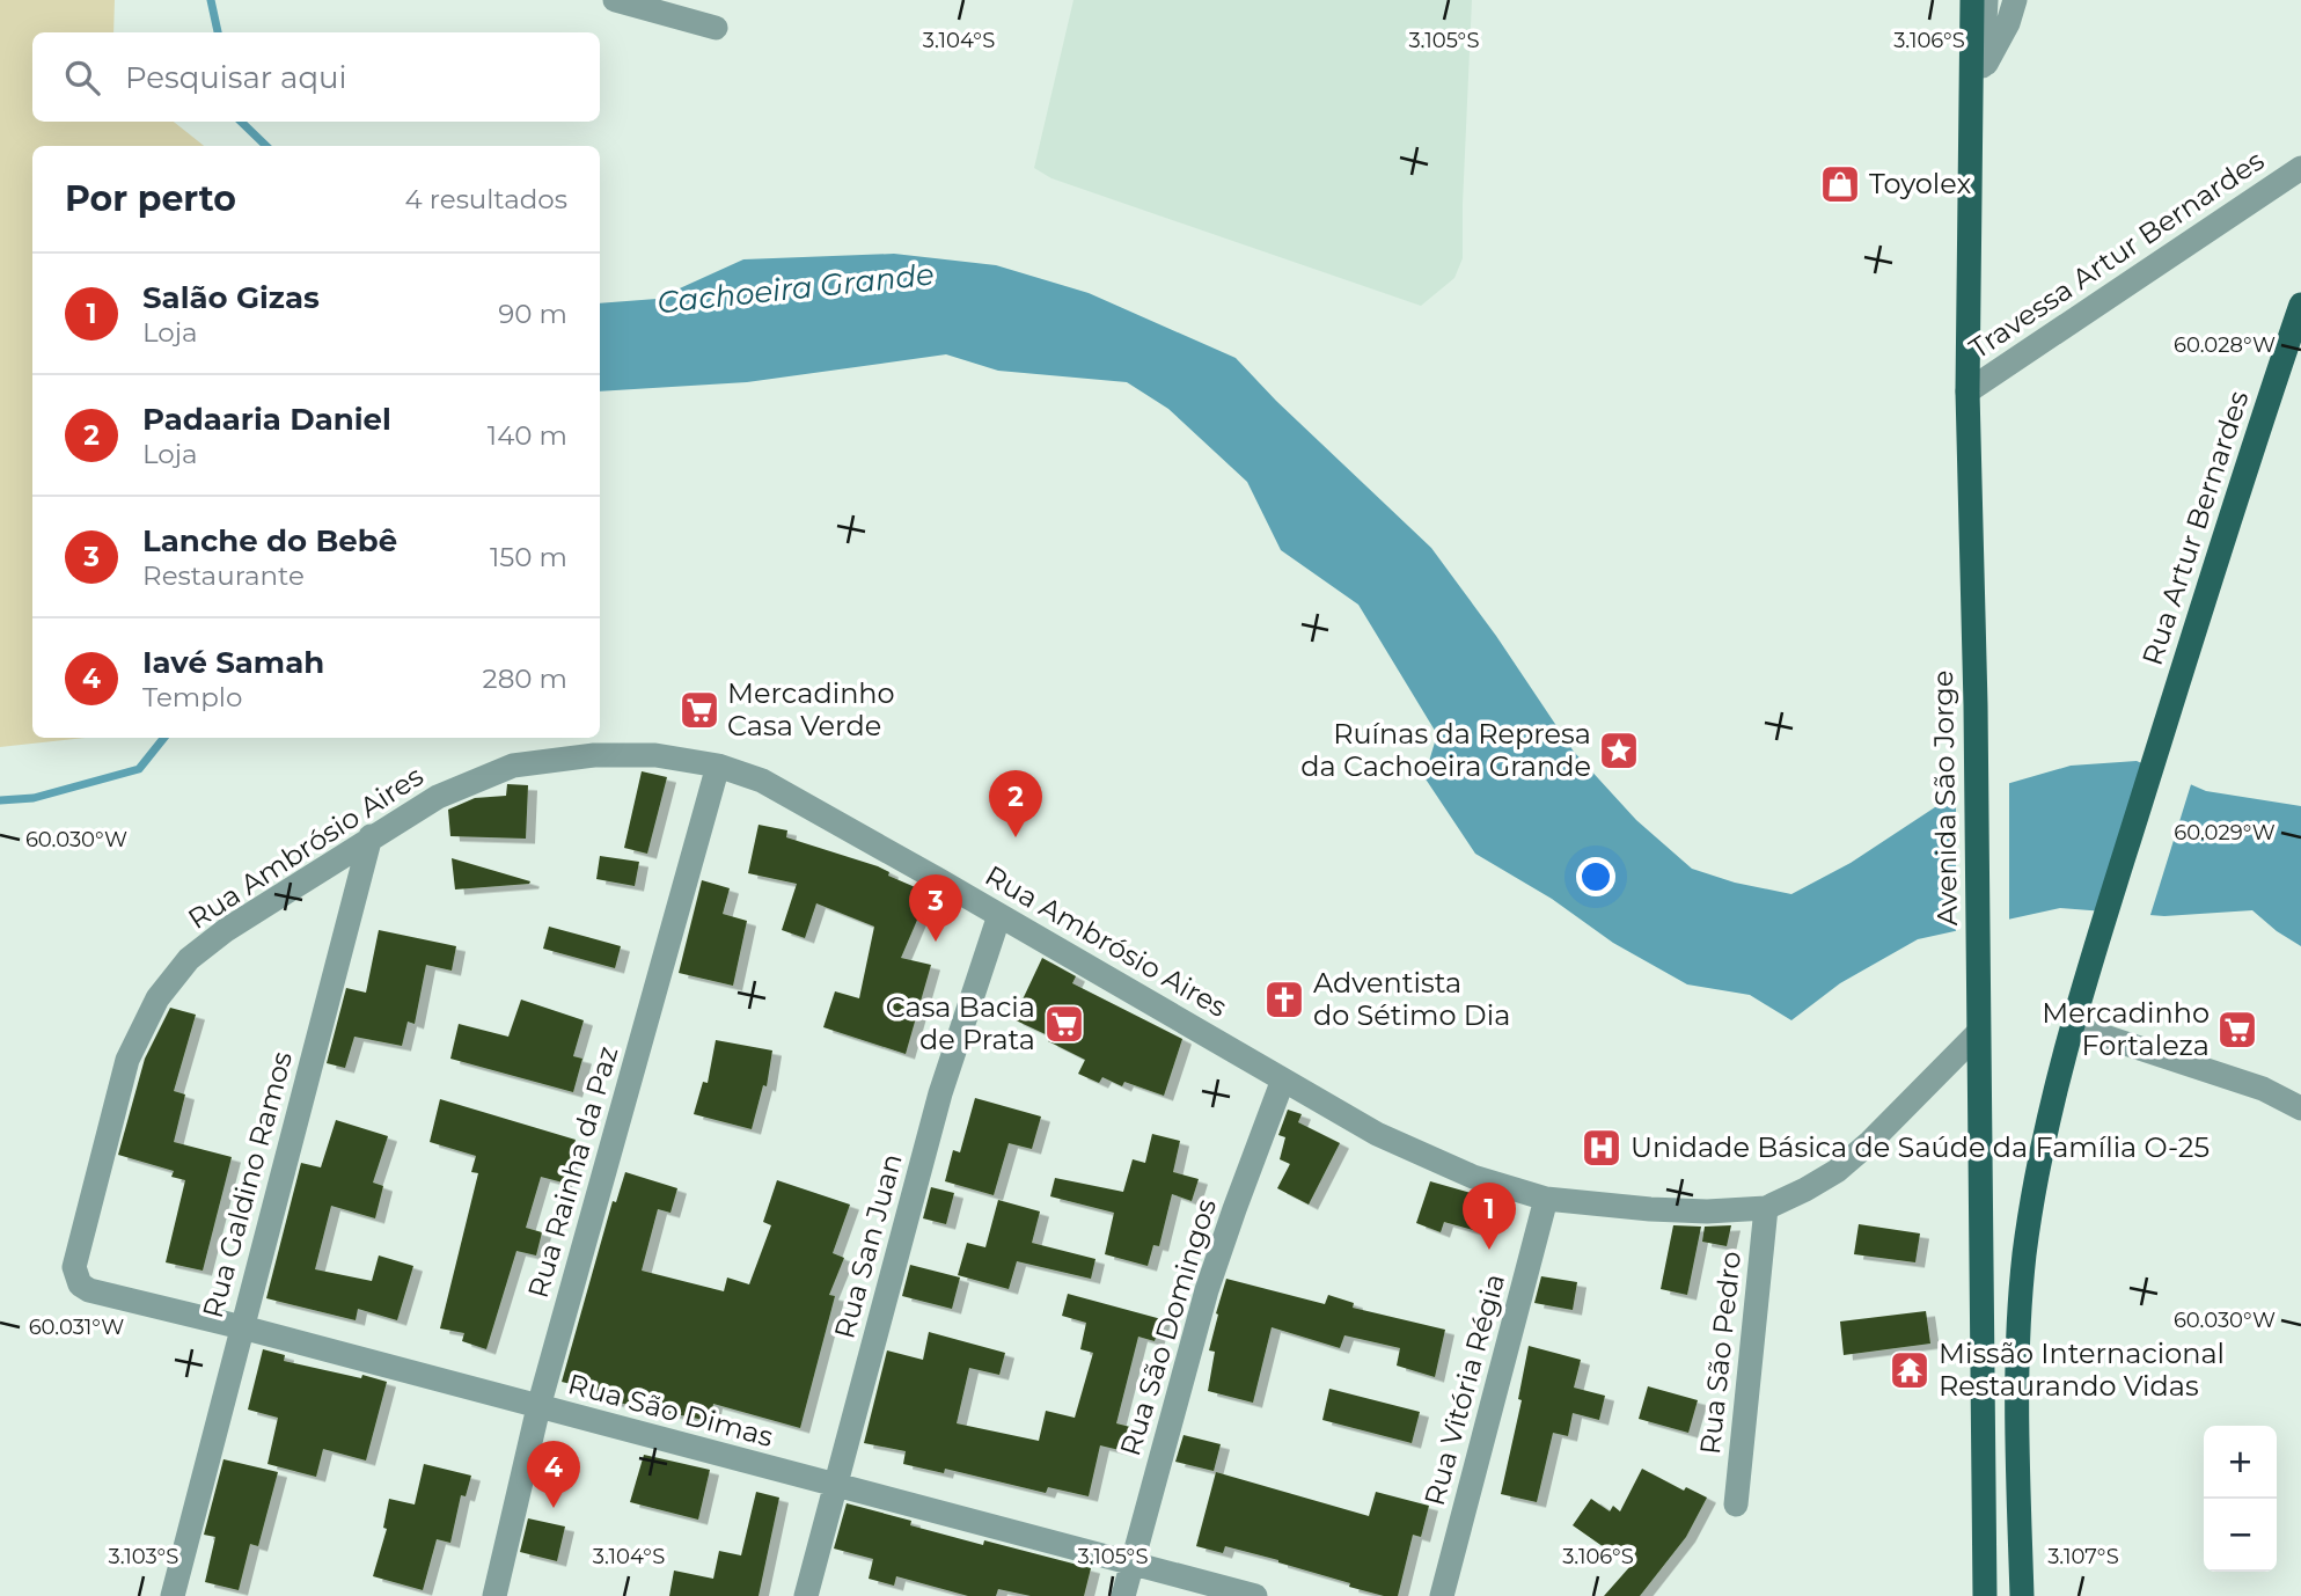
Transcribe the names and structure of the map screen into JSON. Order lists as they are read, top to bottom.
{
  "streets": {
    "main road": ["Rua Artur Bernardes", "Avenida São Jorge"],
    "street": [
      "Travessa Artur Bernardes",
      "Rua Ambrósio Aires",
      "Rua Rainha da Paz",
      "Rua Galdino Ramos",
      "Rua San Juan",
      "Rua São Domingos",
      "Rua São Pedro",
      "Rua Vitória Régia",
      "Rua São Dimas"
    ]
  },
  "crossings": [
    ["Travessa Artur Bernardes", "Avenida São Jorge"],
    ["Avenida São Jorge", "Rua Ambrósio Aires"],
    ["Rua Ambrósio Aires", "Rua Rainha da Paz"],
    ["Rua Ambrósio Aires", "Rua Galdino Ramos"],
    ["Rua Ambrósio Aires", "Rua San Juan"],
    ["Rua Ambrósio Aires", "Rua São Domingos"],
    ["Rua Ambrósio Aires", "Rua São Pedro"],
    ["Rua Ambrósio Aires", "Rua Vitória Régia"],
    ["Rua Ambrósio Aires", "Rua São Dimas"],
    ["Rua Rainha da Paz", "Rua São Dimas"],
    ["Rua Galdino Ramos", "Rua São Dimas"],
    ["Rua San Juan", "Rua São Dimas"],
    ["Rua São Domingos", "Rua São Dimas"]
  ],
  "water": ["Cachoeira Grande"],
  "places": {
    "shop": ["Toyolex"],
    "supermarket": ["Mercadinho Casa Verde", "Casa Bacia de Prata", "Mercadinho Fortaleza"],
    "place": ["Ruínas da Represa da Cachoeira Grande"],
    "church": ["Adventista do Sétimo Dia"],
    "hospital": ["Unidade Básica de Saúde da Família O-25"],
    "temple": ["Missão Internacional Restaurando Vidas"]
  },
  "page": {
    "search": "Pesquisar aqui",
    "heading": ["Por perto", "4 resultados"],
    "list": [
      {
        "mark": "1",
        "name": "Salão Gizas",
        "note": "Loja",
        "value": "90 m"
      },
      {
        "mark": "2",
        "name": "Padaaria Daniel",
        "note": "Loja",
        "value": "140 m"
      },
      {
        "mark": "3",
        "name": "Lanche do Bebê",
        "note": "Restaurante",
        "value": "150 m"
      },
      {
        "mark": "4",
        "name": "Iavé Samah",
        "note": "Templo",
        "value": "280 m"
      }
    ],
    "pins": [
      "2",
      "3",
      "1",
      "4"
    ],
    "map_buttons": ["+", "−"]
  },
  "coordinates": [
    "3.104°S",
    "3.105°S",
    "3.106°S",
    "60.028°W",
    "60.029°W",
    "60.030°W",
    "60.031°W",
    "3.103°S",
    "3.107°S"
  ]
}
